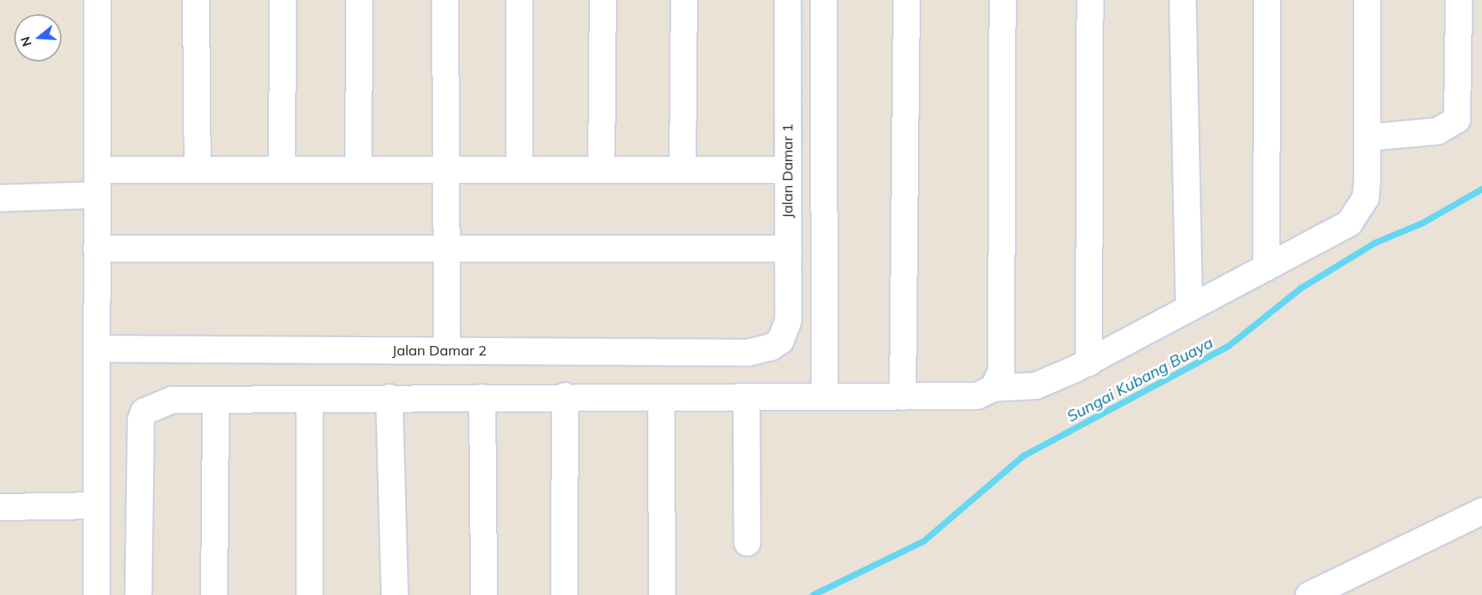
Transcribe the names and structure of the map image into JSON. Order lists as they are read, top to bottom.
{
  "streets": {
    "street": ["Jalan Damar 1", "Jalan Damar 2"]
  },
  "crossings": [
    ["Jalan Damar 1", "Jalan Damar 2"]
  ],
  "water": ["Sungai Kubang Buaya"],
  "north": "left"
}
